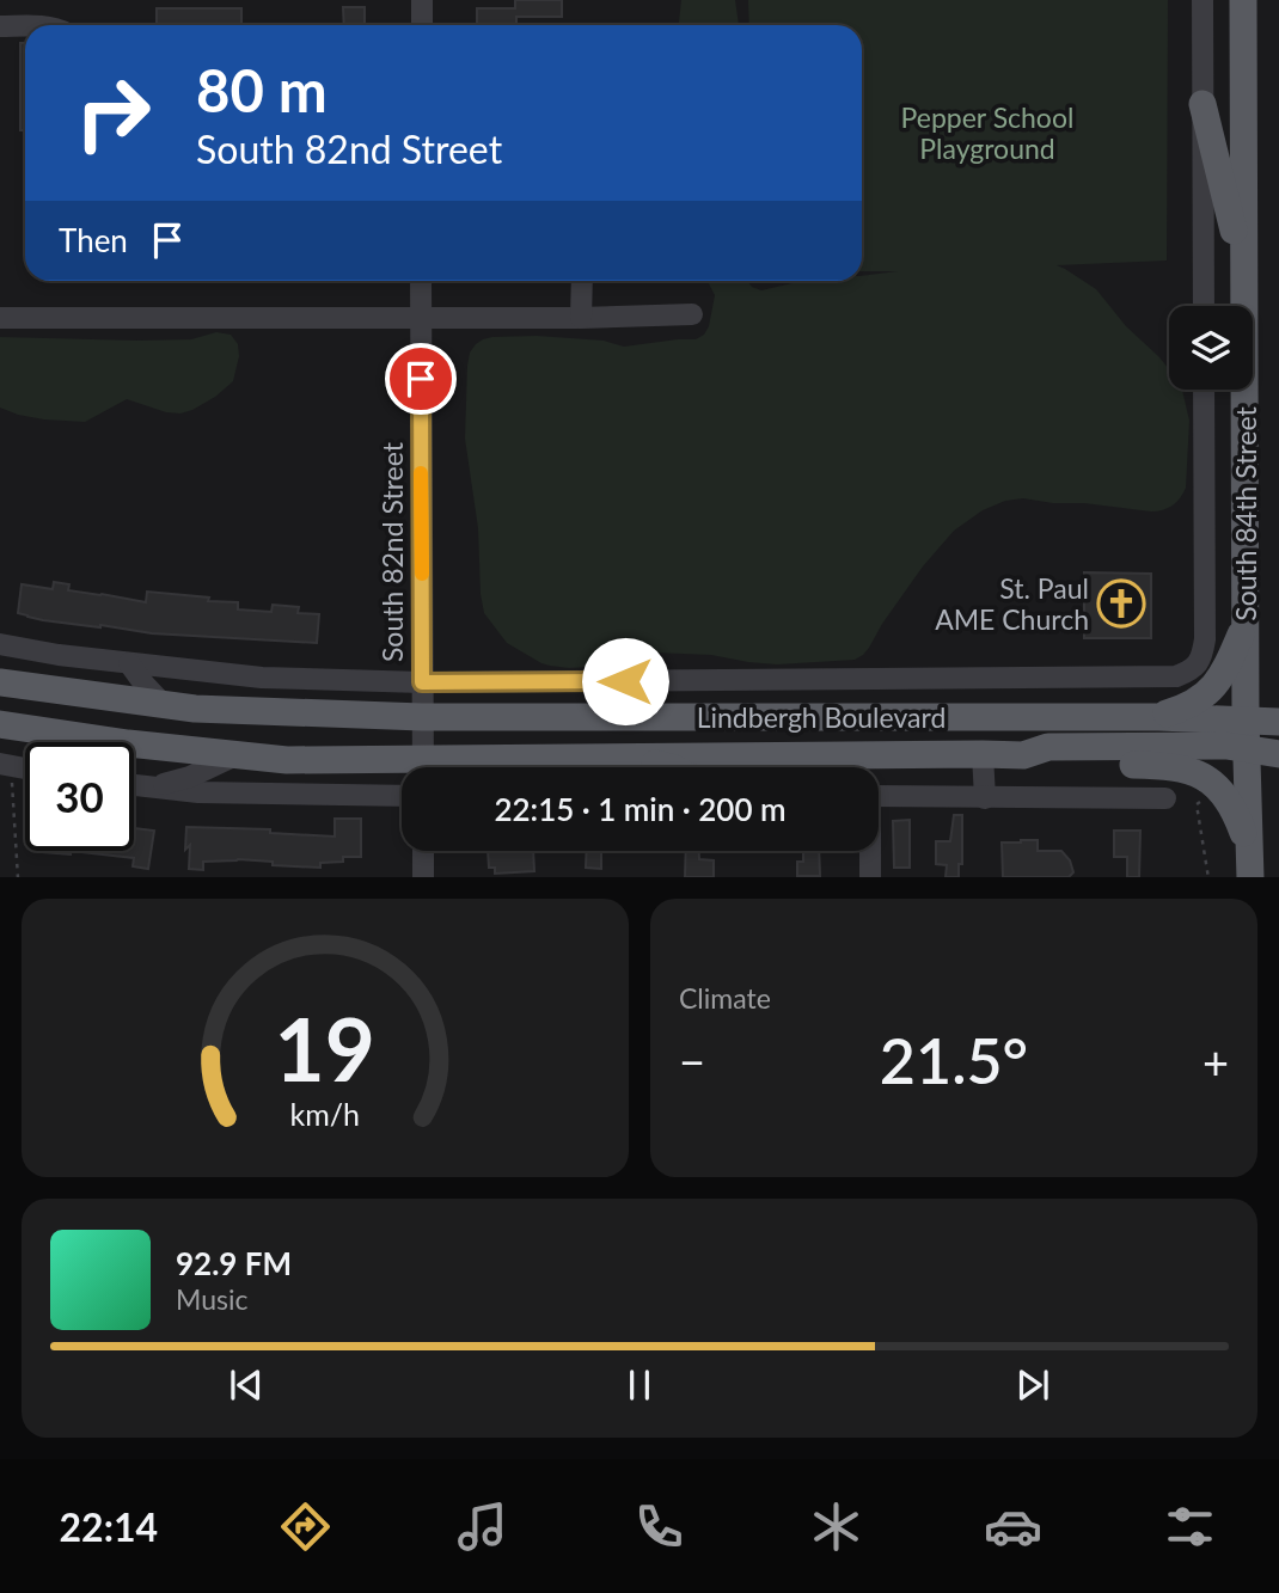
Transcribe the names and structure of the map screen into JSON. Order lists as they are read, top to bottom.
{
  "streets": {
    "main road": ["South 84th Street", "Lindbergh Boulevard"],
    "street": ["South 82nd Street"]
  },
  "crossings": [
    ["South 84th Street", "Lindbergh Boulevard"],
    ["South 82nd Street", "Lindbergh Boulevard"]
  ],
  "parks": ["Pepper School Playground"],
  "places": {
    "church": ["St. Paul AME Church"]
  },
  "page": {
    "turn": ["80 m", "South 82nd Street"],
    "then": "Then",
    "limit": "30",
    "trip": "22:15 · 1 min · 200 m",
    "tile": "Climate",
    "heat": ["−", "21.5°", "+"],
    "song": ["92.9 FM", "Music"],
    "tabs": "22:14",
    "gauge": ["19", "km/h"]
  }
}
